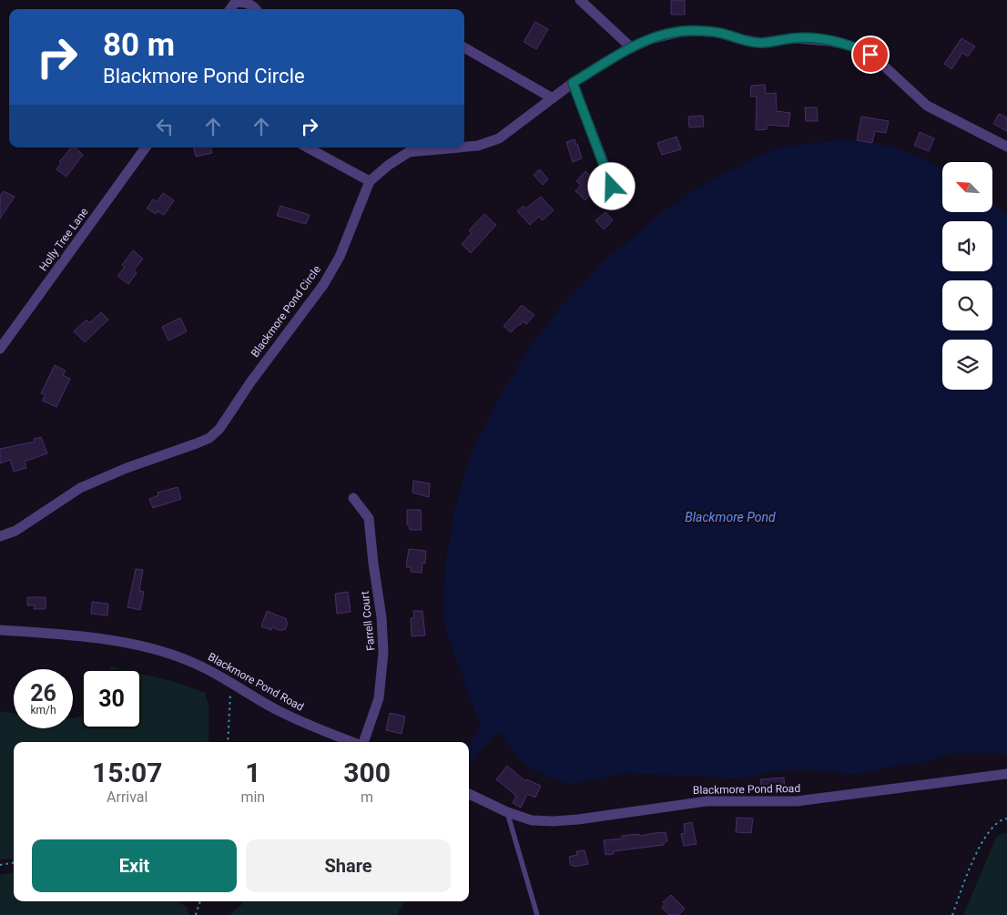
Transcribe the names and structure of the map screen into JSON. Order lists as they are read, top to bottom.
{
  "streets": {
    "street": [
      "Holly Tree Lane",
      "Blackmore Pond Circle",
      "Farrell Court",
      "Blackmore Pond Road"
    ]
  },
  "water": ["Blackmore Pond"],
  "north": "top left",
  "page": {
    "turn": ["80 m", "Blackmore Pond Circle"],
    "speed": "26 km/h",
    "limit": "30",
    "eta": [
      "15:07",
      "Arrival",
      "1",
      "min",
      "300",
      "m"
    ],
    "buttons": ["Exit", "Share"]
  }
}
